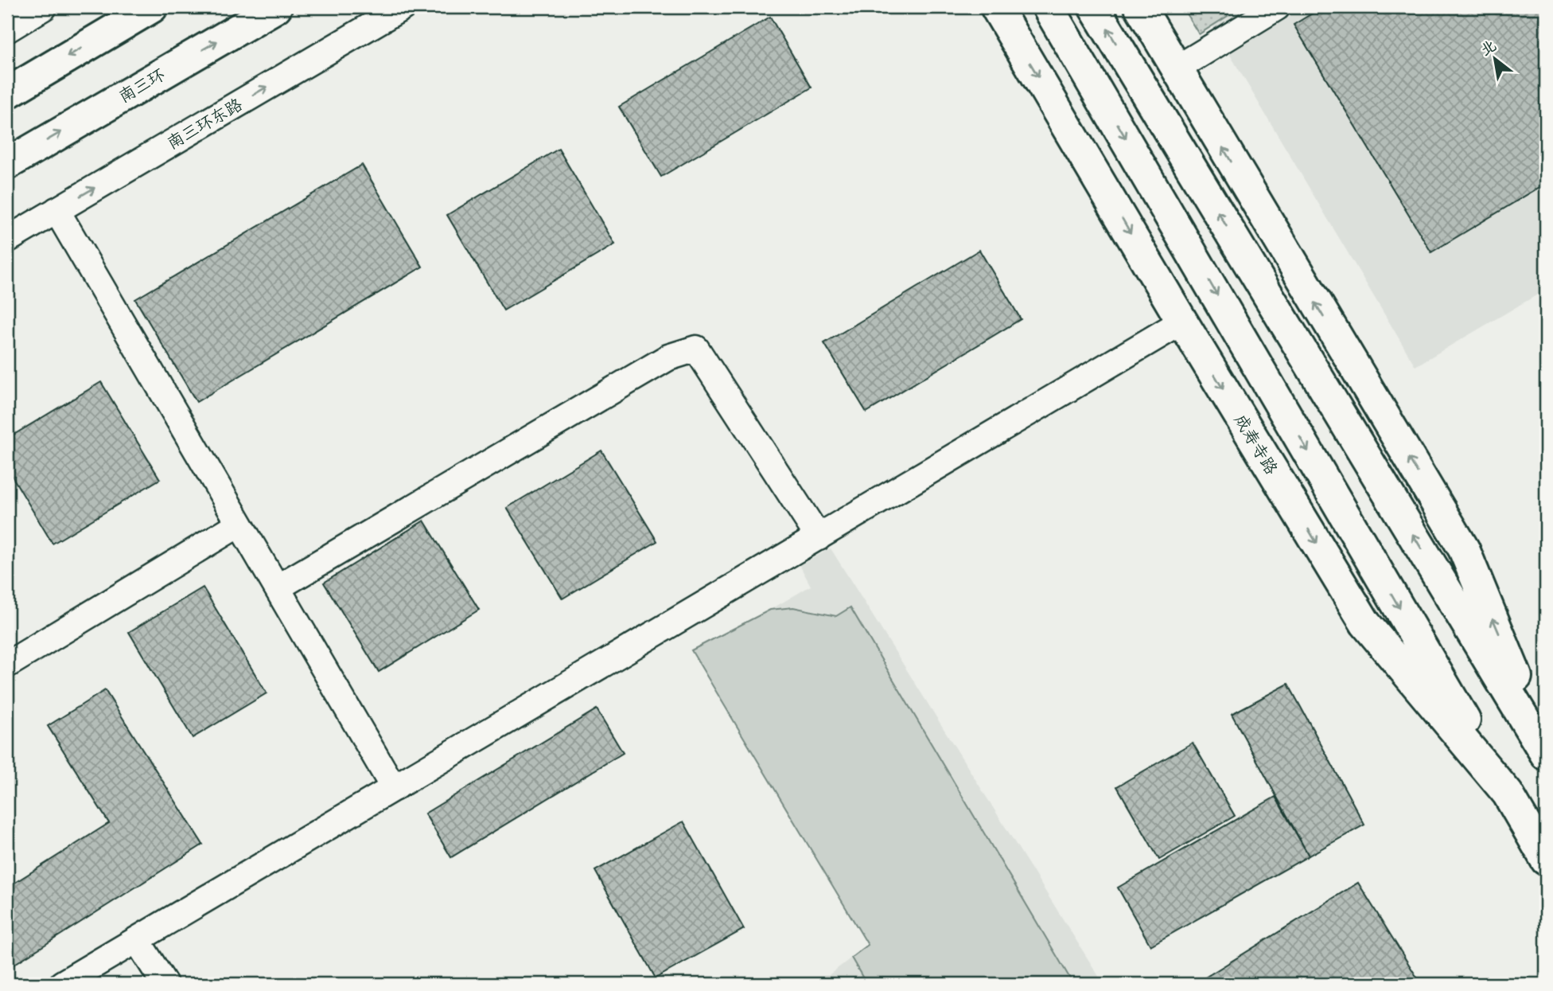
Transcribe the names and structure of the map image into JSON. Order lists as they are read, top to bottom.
{
  "streets": {
    "main road": ["南三环", "成寿寺路"],
    "street": ["南三环东路"]
  },
  "one_way": ["南三环东路"],
  "north": "top left"
}
